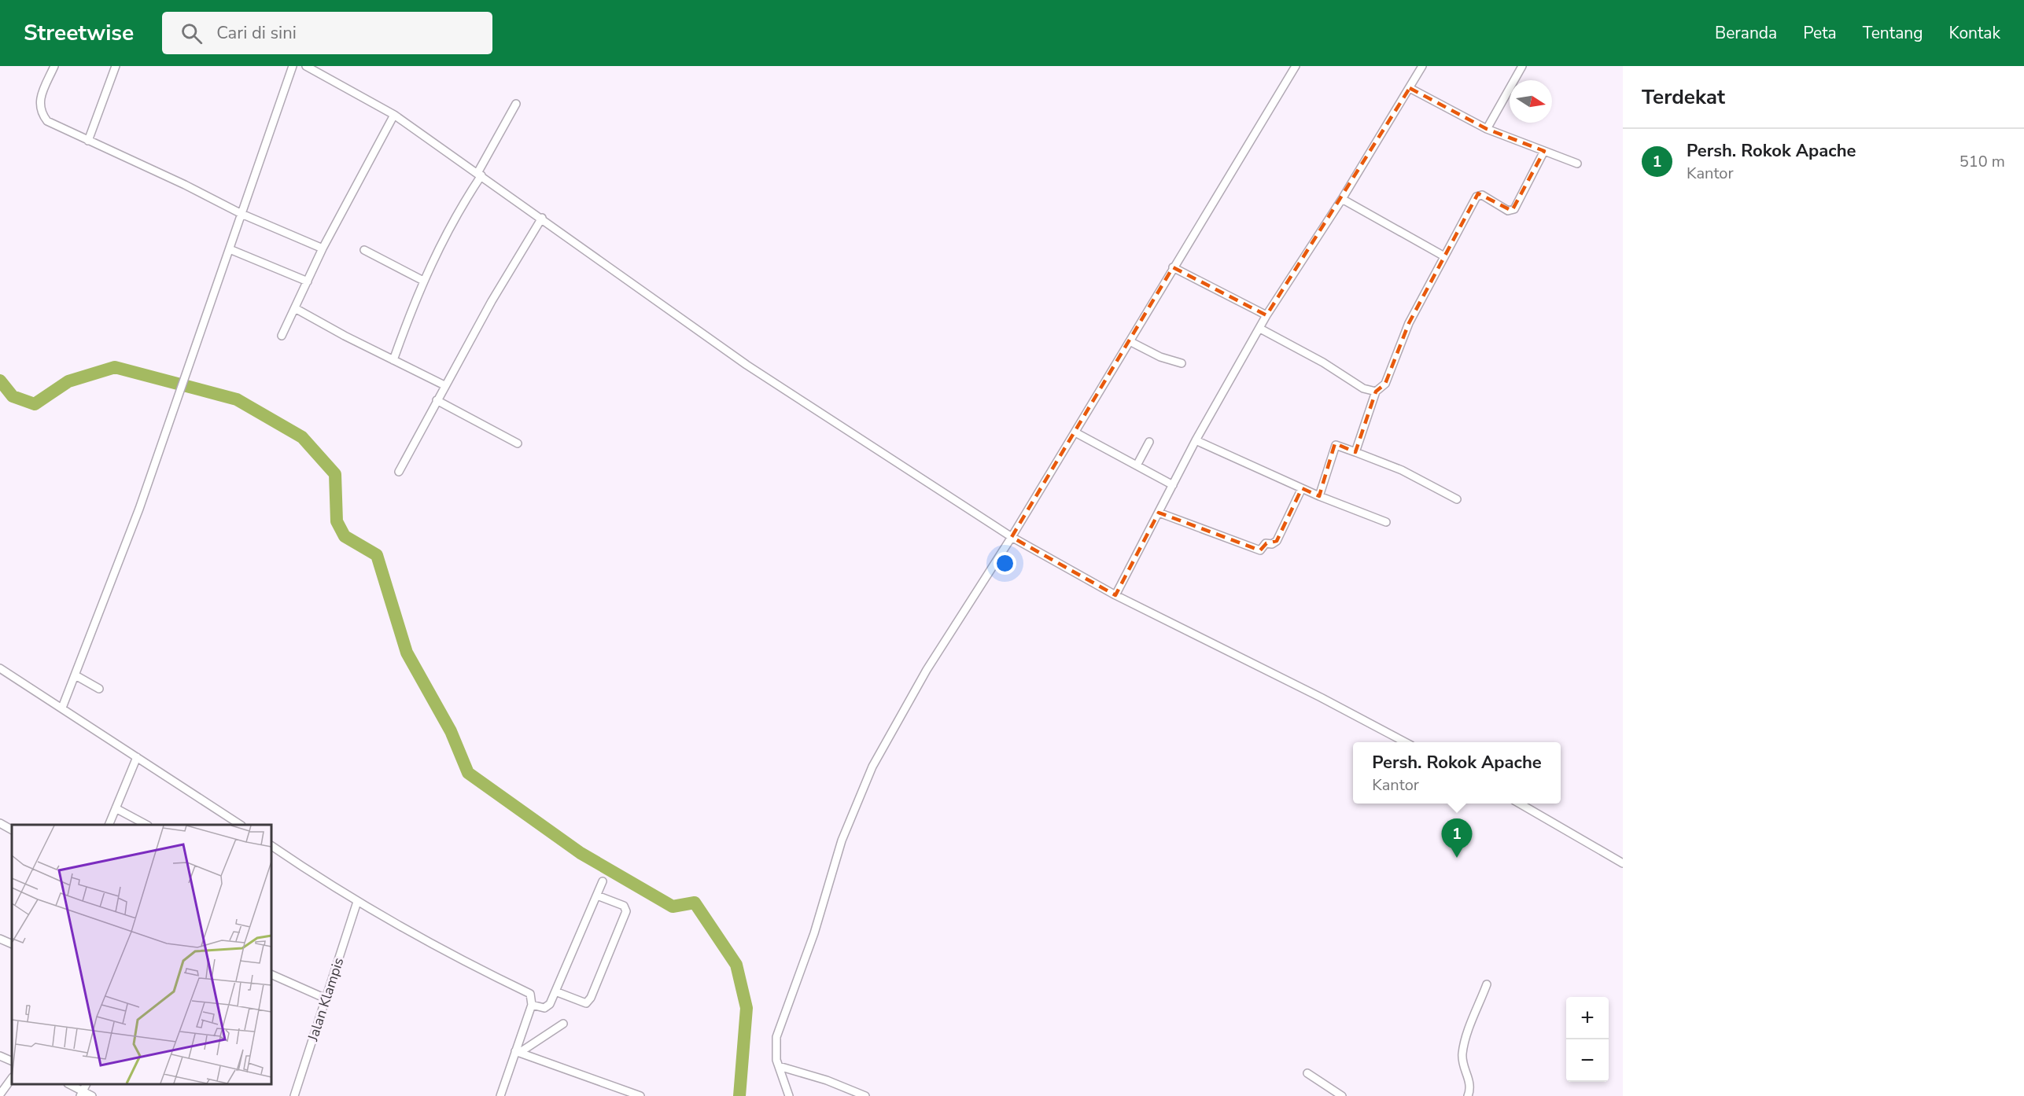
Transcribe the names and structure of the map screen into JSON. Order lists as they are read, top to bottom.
{
  "streets": {
    "street": ["Jalan Klampis"]
  },
  "north": "right",
  "page": {
    "header": "Streetwise",
    "search": "Cari di sini",
    "nav": [
      "Beranda",
      "Peta",
      "Tentang",
      "Kontak"
    ],
    "heading": "Terdekat",
    "list": [
      {
        "mark": "1",
        "name": "Persh. Rokok Apache",
        "note": "Kantor",
        "value": "510 m"
      }
    ],
    "popup": ["Persh. Rokok Apache", "Kantor"],
    "pins": "1",
    "map_buttons": ["+", "−"]
  }
}
